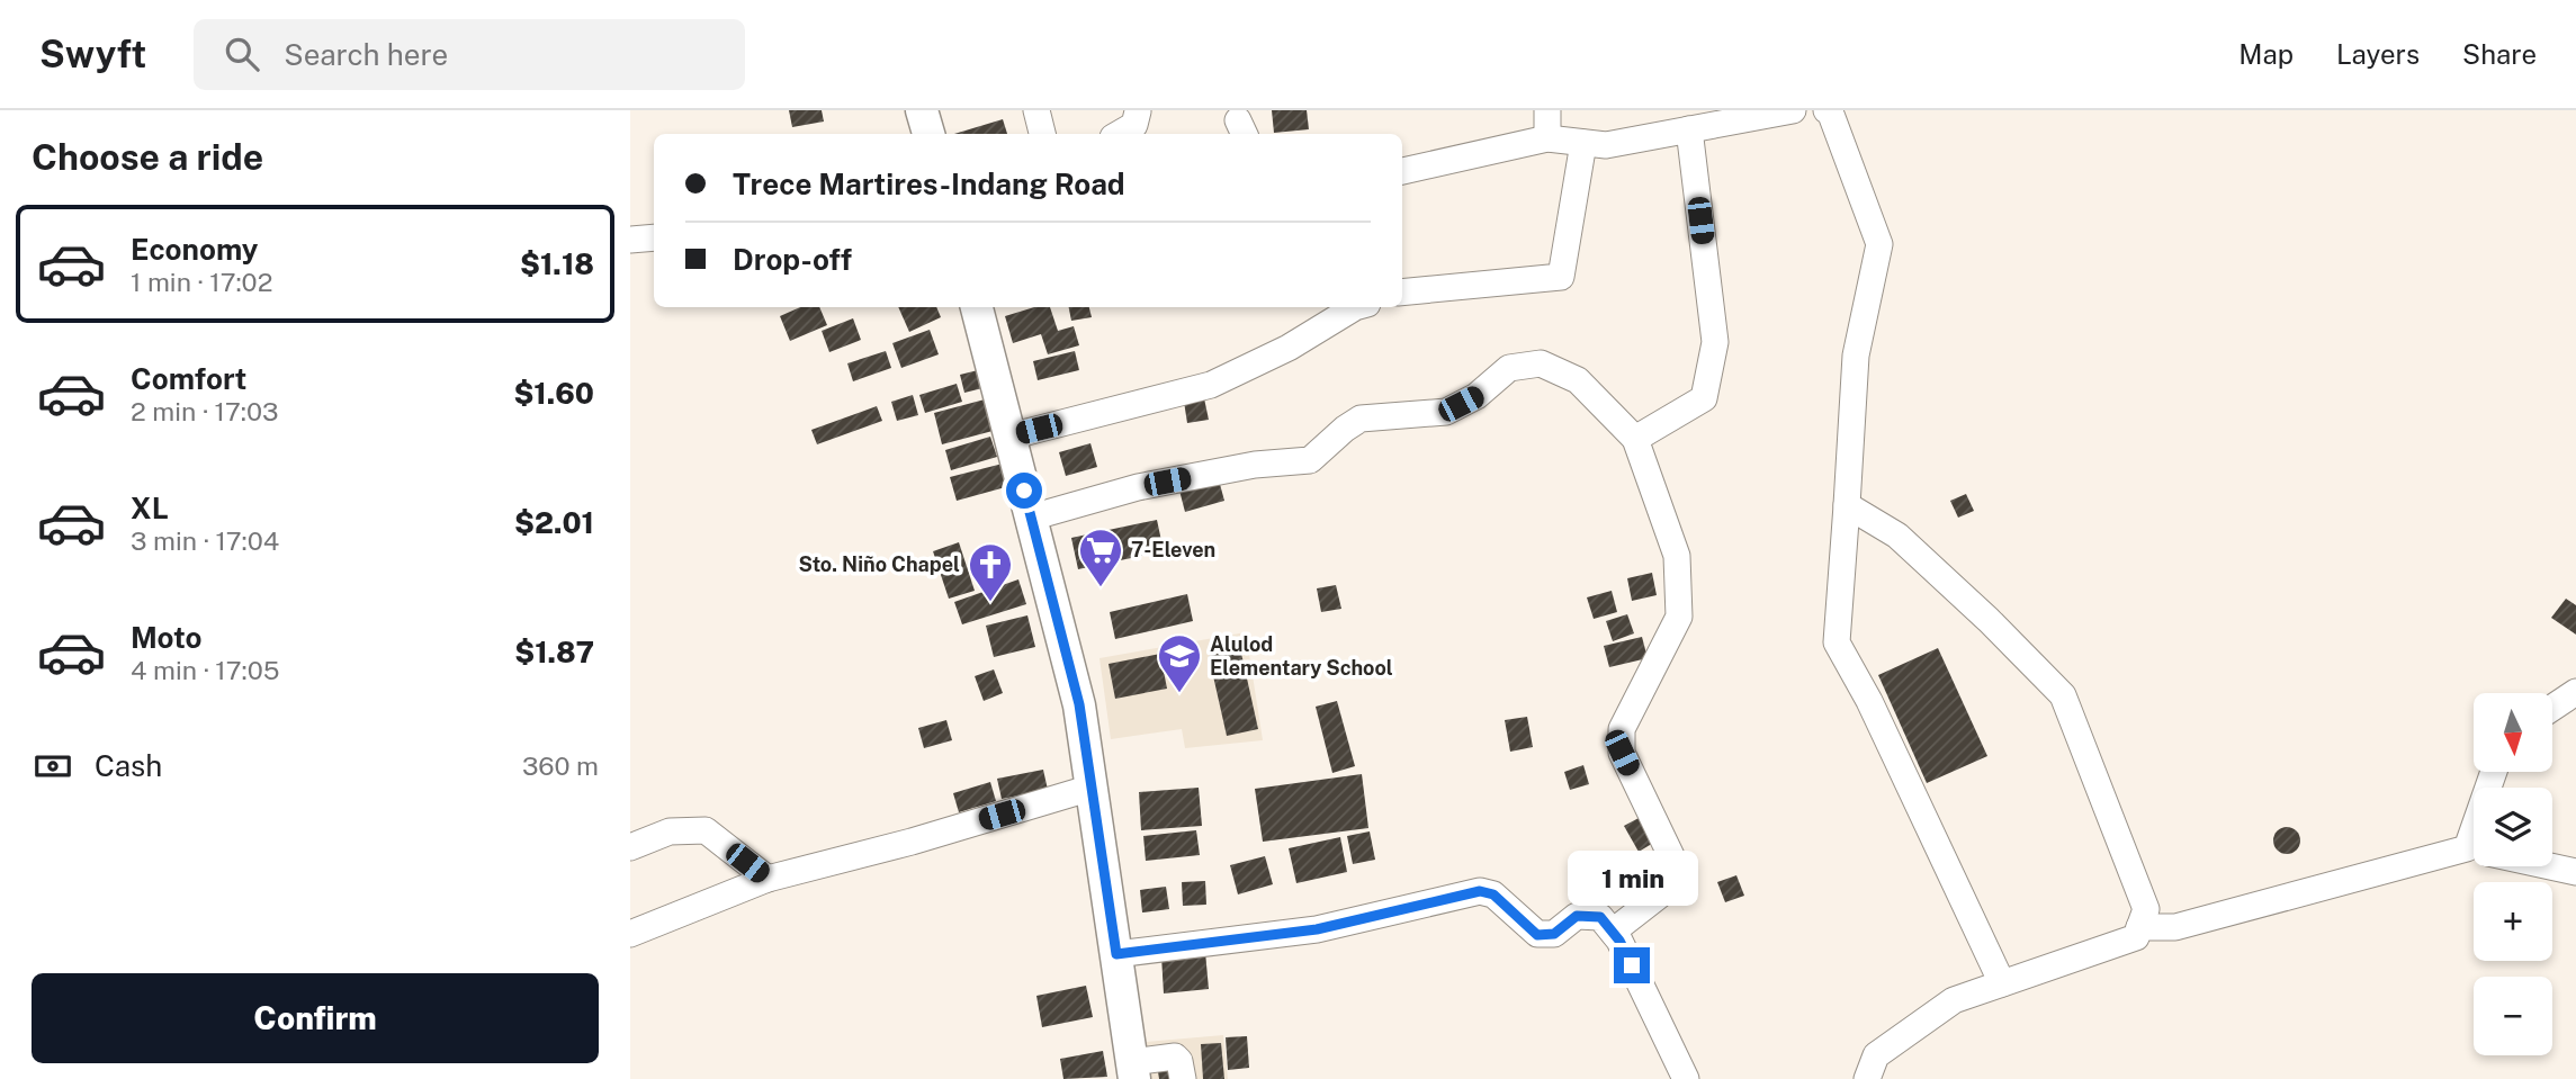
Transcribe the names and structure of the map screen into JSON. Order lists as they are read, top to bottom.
{
  "places": {
    "supermarket": ["7-Eleven"],
    "church": ["Sto. Niño Chapel"],
    "school or university": ["Alulod Elementary School"]
  },
  "north": "bottom",
  "page": {
    "header": "Swyft",
    "search": "Search here",
    "nav": ["Map", "Layers", "Share"],
    "heading": "Choose a ride",
    "banner": ["Trece Martires-Indang Road", "Drop-off"],
    "list": [
      {
        "name": "Economy",
        "note": "1 min · 17:02",
        "value": "$1.18"
      },
      {
        "name": "Comfort",
        "note": "2 min · 17:03",
        "value": "$1.60"
      },
      {
        "name": "XL",
        "note": "3 min · 17:04",
        "value": "$2.01"
      },
      {
        "name": "Moto",
        "note": "4 min · 17:05",
        "value": "$1.87"
      }
    ],
    "map_buttons": ["+", "−"],
    "pay": ["Cash", "360 m"],
    "bubble": "1 min",
    "buttons": "Confirm"
  }
}
